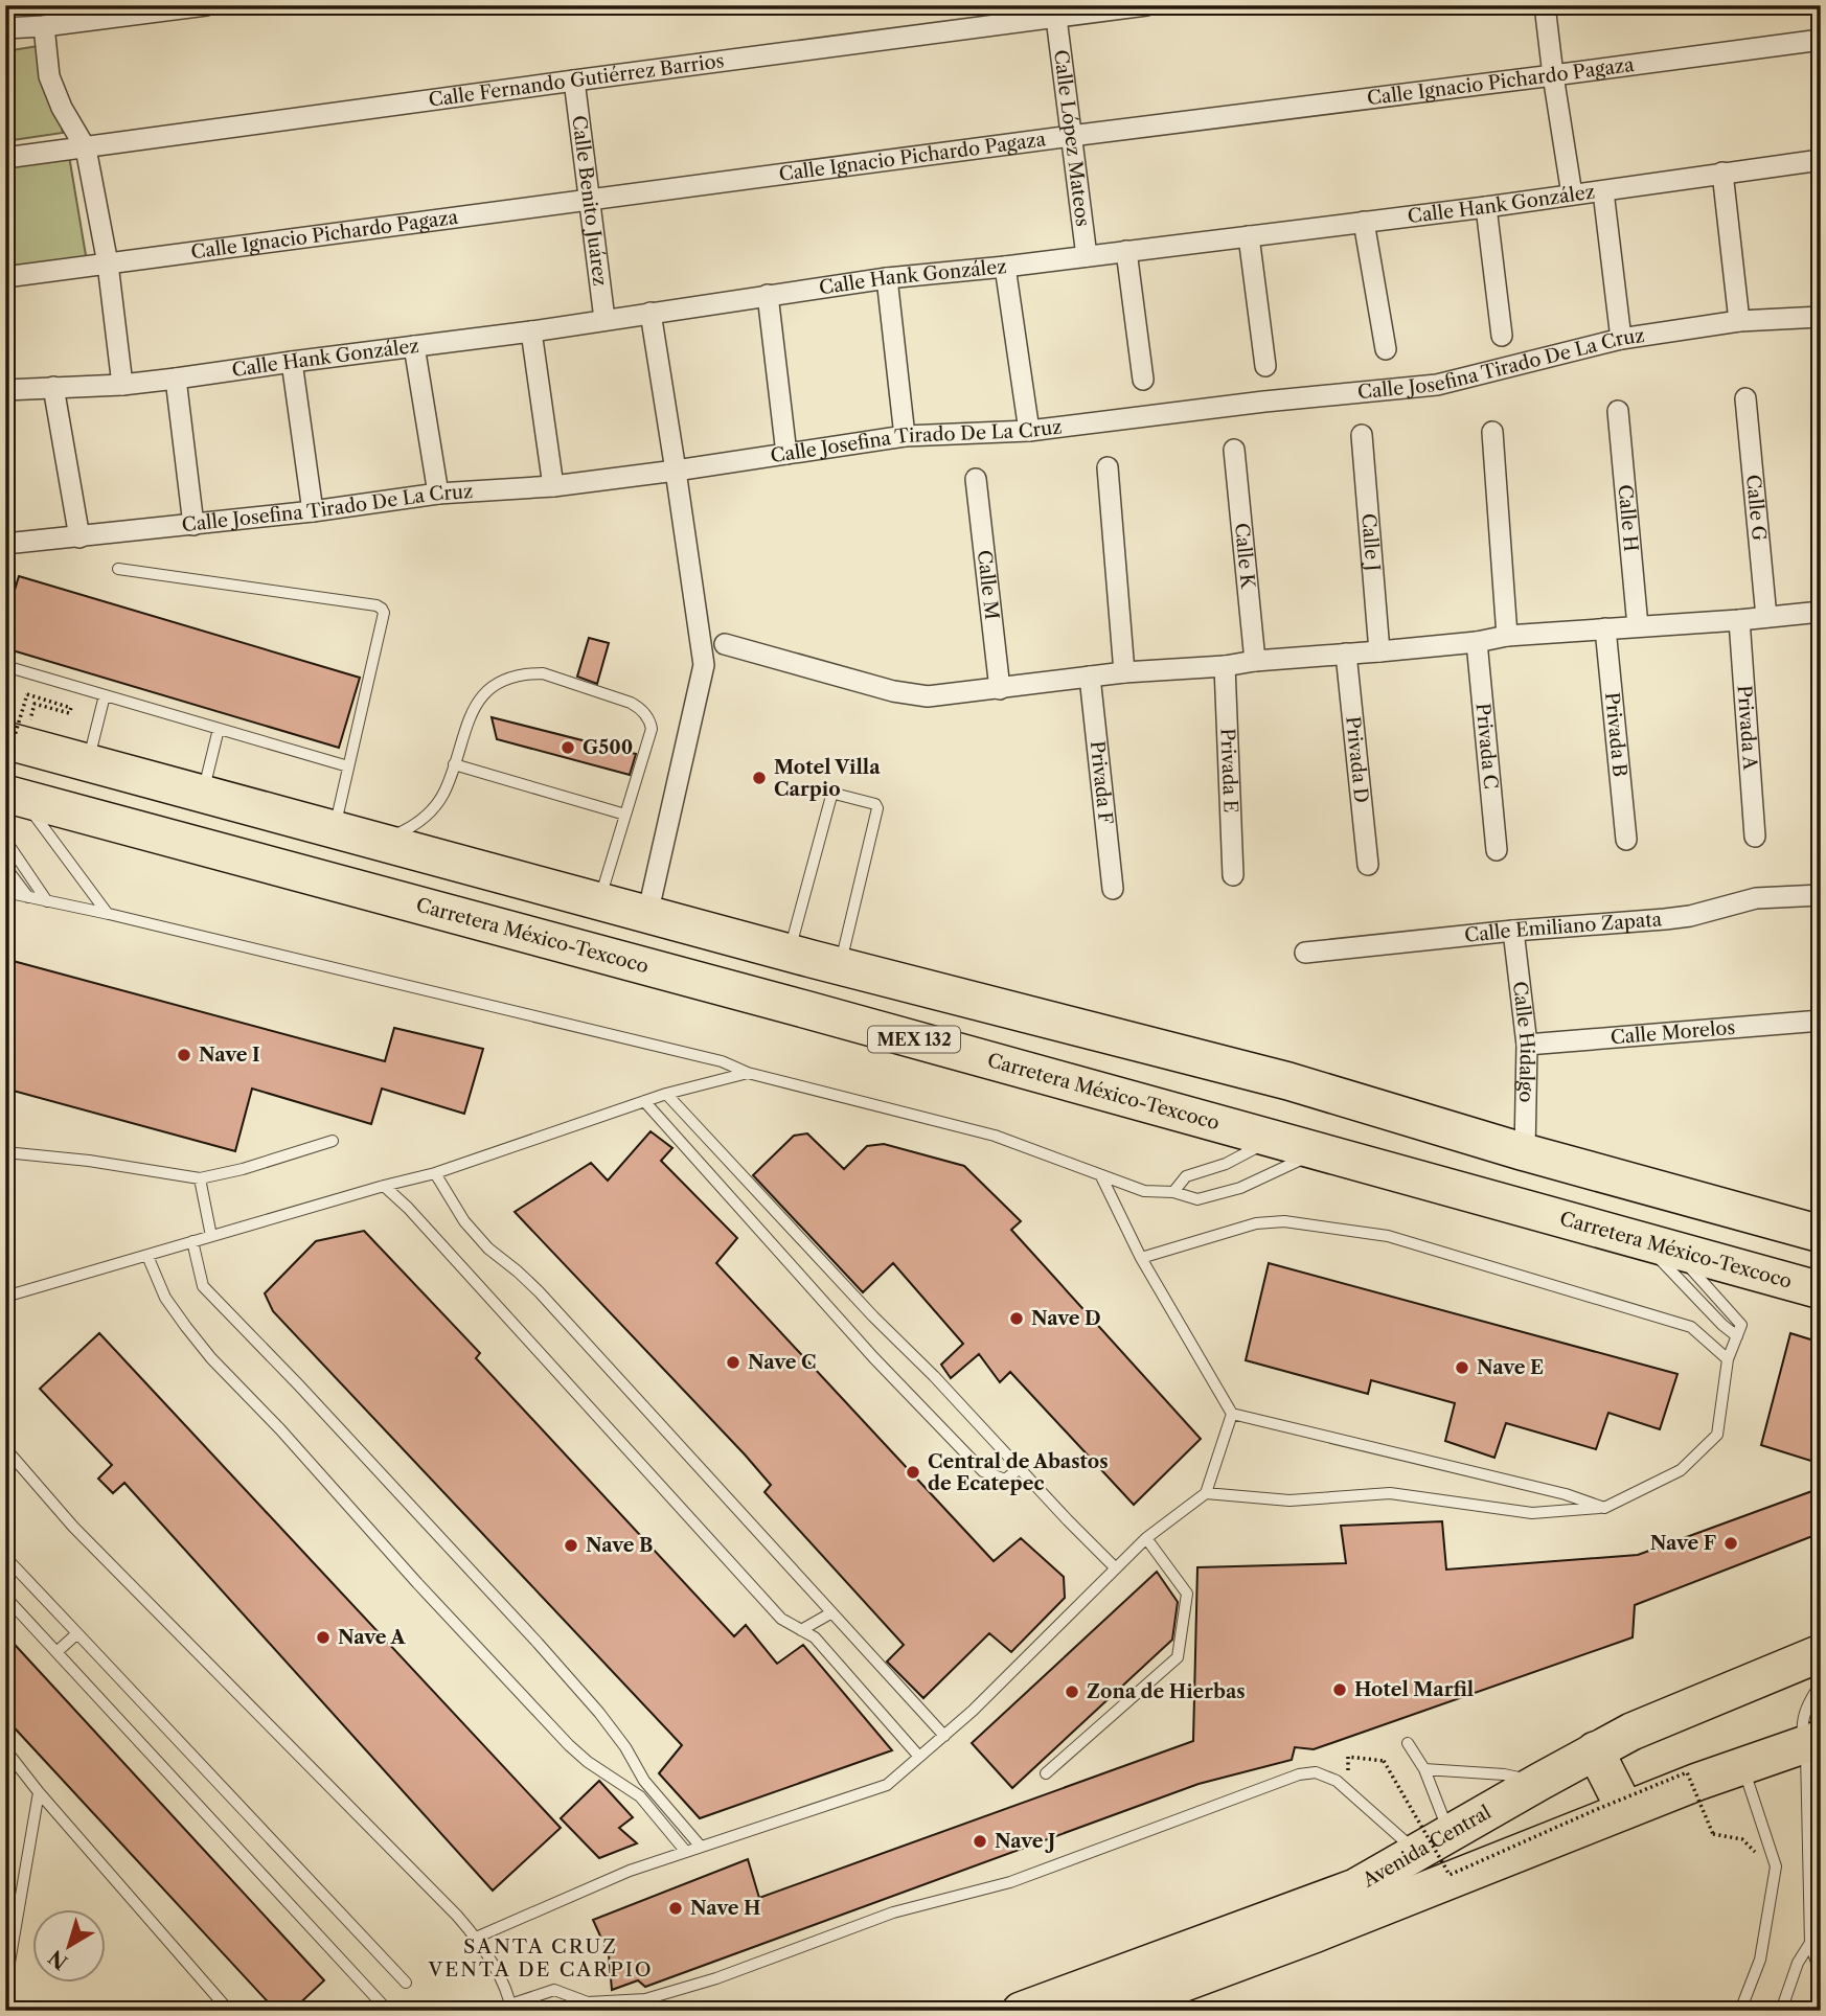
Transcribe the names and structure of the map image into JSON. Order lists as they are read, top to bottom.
{
  "streets": {
    "highway": ["Carretera México-Texcoco", "MEX 132", "Avenida Central"],
    "street": [
      "Calle Fernando Gutiérrez Barrios",
      "Calle Ignacio Pichardo Pagaza",
      "Calle López Mateos",
      "Calle Benito Juárez",
      "Calle Hank González",
      "Calle Josefina Tirado De La Cruz",
      "Calle G",
      "Calle H",
      "Calle J",
      "Calle K",
      "Calle M",
      "Privada A",
      "Privada B",
      "Privada C",
      "Privada D",
      "Privada E",
      "Privada F",
      "Calle Emiliano Zapata",
      "Calle Morelos",
      "Calle Hidalgo"
    ]
  },
  "crossings": [
    ["Calle Fernando Gutiérrez Barrios", "Calle López Mateos"],
    ["Calle Fernando Gutiérrez Barrios", "Calle Benito Juárez"],
    ["Calle Ignacio Pichardo Pagaza", "Calle López Mateos"],
    ["Calle Ignacio Pichardo Pagaza", "Calle Benito Juárez"],
    ["Calle López Mateos", "Calle Hank González"],
    ["Calle Benito Juárez", "Calle Hank González"],
    ["Calle Emiliano Zapata", "Calle Hidalgo"],
    ["Calle Morelos", "Calle Hidalgo"]
  ],
  "districts": ["SANTA CRUZ VENTA DE CARPIO"],
  "places": [
    "G500",
    "Motel Villa Carpio",
    "Nave I",
    "Nave D",
    "Nave C",
    "Nave E",
    "Central de Abastos de Ecatepec",
    "Nave F",
    "Nave B",
    "Nave A",
    "Hotel Marfil",
    "Zona de Hierbas",
    "Nave J",
    "Nave H"
  ],
  "north": "bottom left"
}
